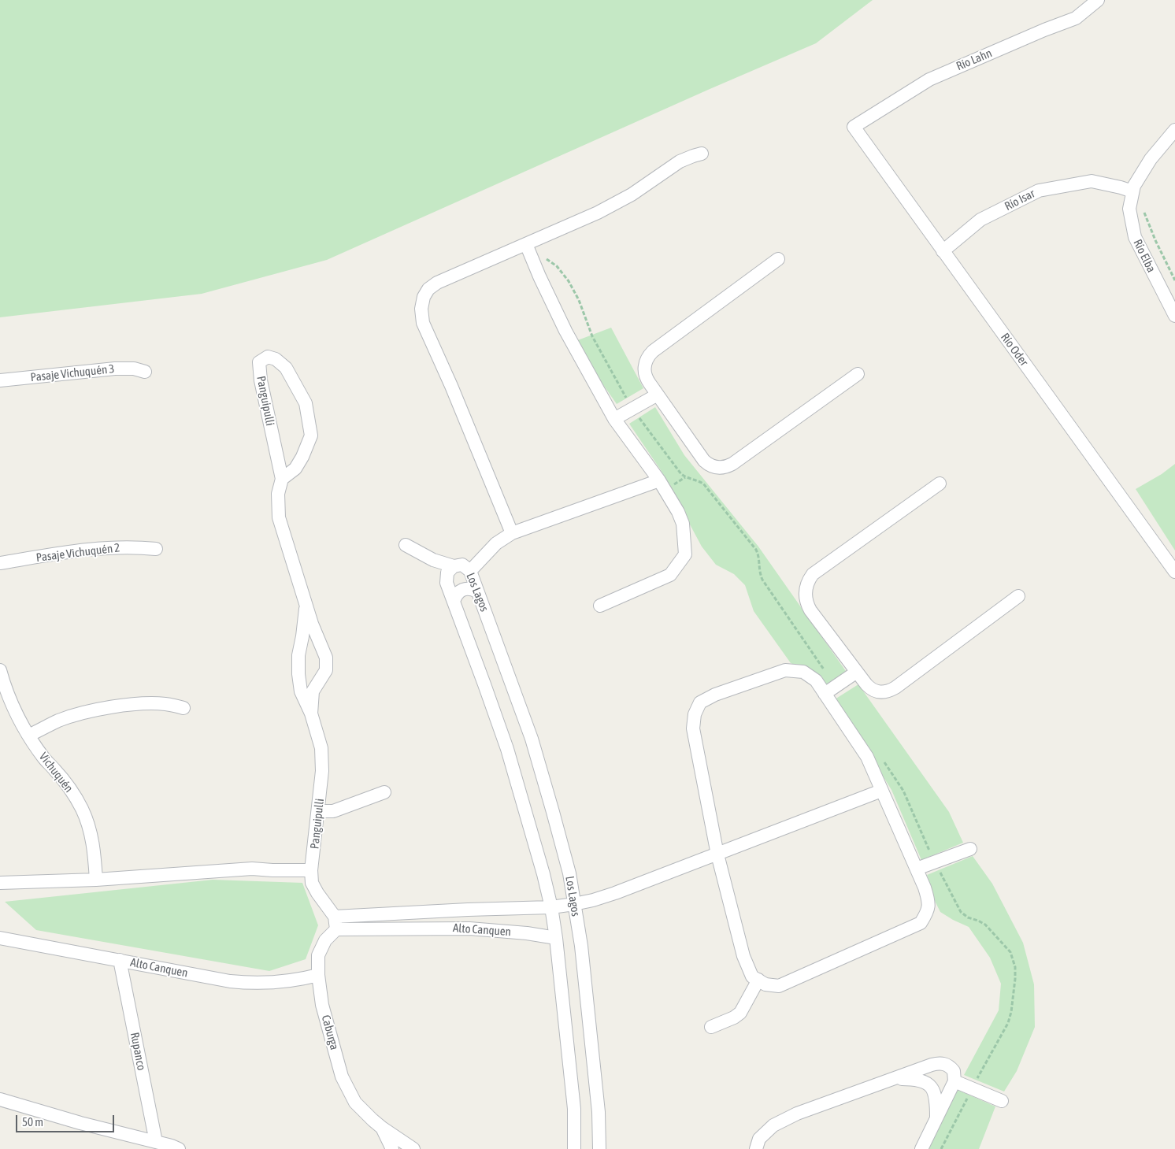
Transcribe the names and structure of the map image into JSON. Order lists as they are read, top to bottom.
{
  "streets": {
    "street": [
      "Río Lahn",
      "Río Isar",
      "Río Elba",
      "Río Oder",
      "Pasaje Vichuquén 3",
      "Panguipulli",
      "Pasaje Vichuquén 2",
      "Los Lagos",
      "Vichuquén",
      "Alto Canquen",
      "Caburga",
      "Rupanco"
    ]
  },
  "crossings": [
    ["Río Lahn", "Río Oder"],
    ["Río Isar", "Río Elba"],
    ["Río Isar", "Río Oder"],
    ["Panguipulli", "Alto Canquen"],
    ["Panguipulli", "Caburga"],
    ["Los Lagos", "Alto Canquen"],
    ["Alto Canquen", "Caburga"],
    ["Alto Canquen", "Rupanco"]
  ],
  "scale_bar": "50 m"
}
